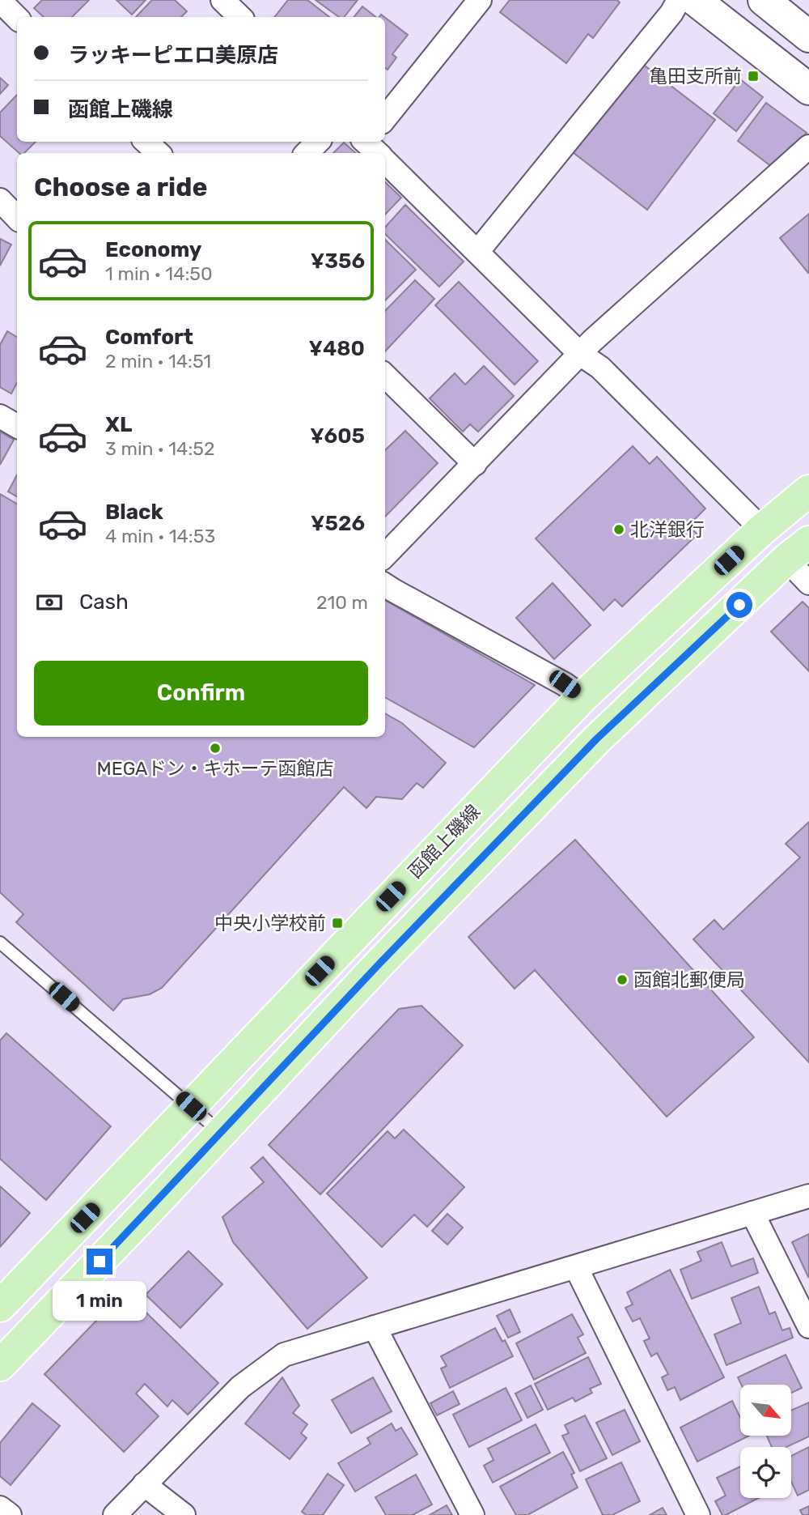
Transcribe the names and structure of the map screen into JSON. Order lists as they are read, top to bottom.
{
  "streets": {
    "main road": ["函館上磯線"]
  },
  "places": {
    "transit": ["亀田支所前", "中央小学校前"],
    "other": ["北洋銀行", "MEGAドン・キホーテ函館店", "函館北郵便局"]
  },
  "north": "bottom right",
  "page": {
    "banner": ["ラッキーピエロ美原店", "函館上磯線"],
    "heading": "Choose a ride",
    "list": [
      {
        "name": "Economy",
        "note": "1 min · 14:50",
        "value": "¥356"
      },
      {
        "name": "Comfort",
        "note": "2 min · 14:51",
        "value": "¥480"
      },
      {
        "name": "XL",
        "note": "3 min · 14:52",
        "value": "¥605"
      },
      {
        "name": "Black",
        "note": "4 min · 14:53",
        "value": "¥526"
      }
    ],
    "pay": ["Cash", "210 m"],
    "buttons": "Confirm",
    "bubble": "1 min"
  }
}
